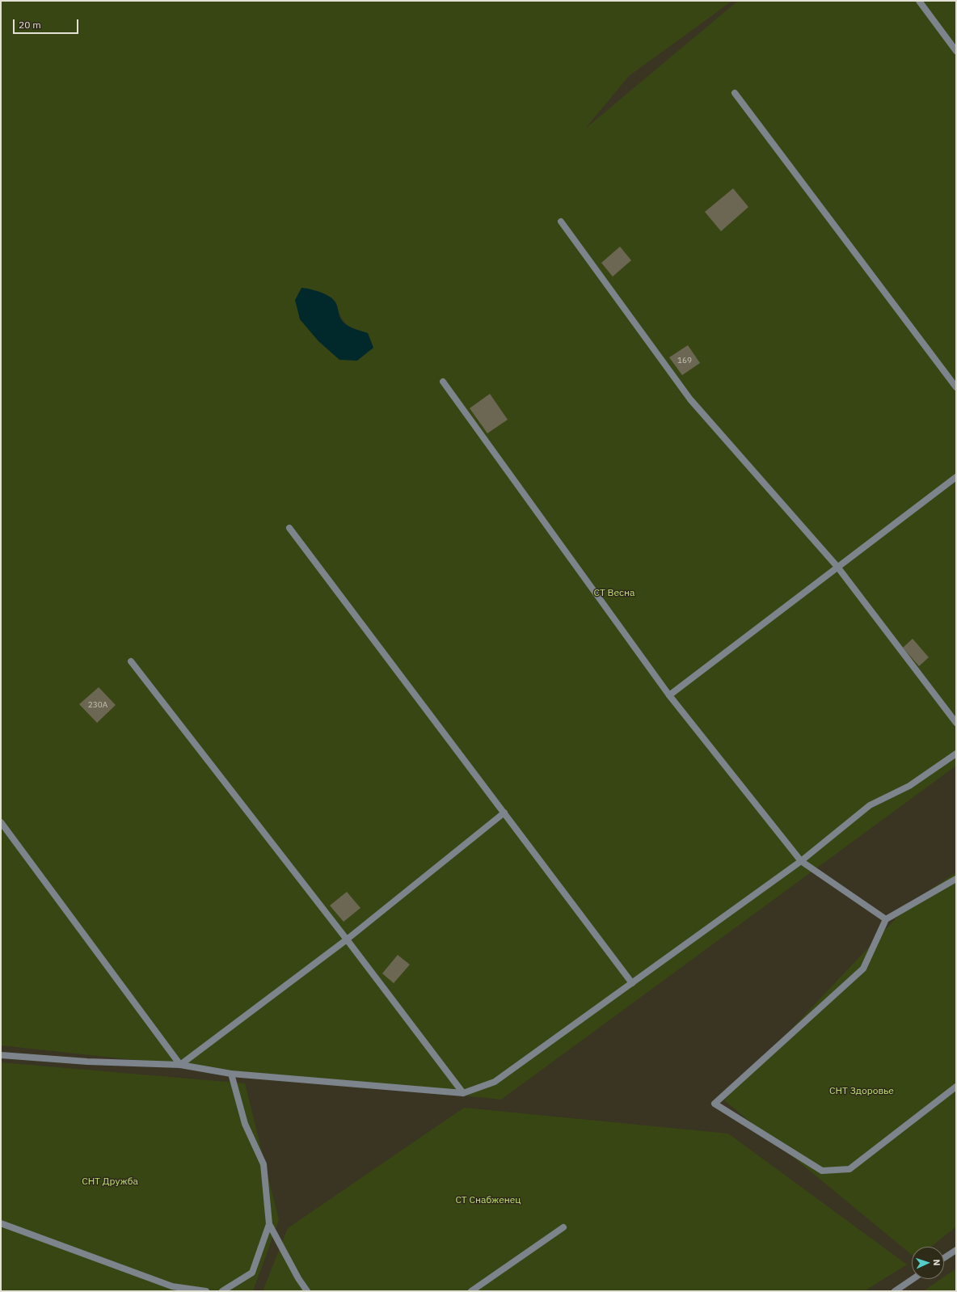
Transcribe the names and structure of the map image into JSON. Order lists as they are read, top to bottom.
{
  "parks": [
    "СТ Весна",
    "СНТ Здоровье",
    "СНТ Дружба",
    "СТ Снабженец"
  ],
  "house_numbers": ["169", "230А"],
  "scale_bar": "20 m",
  "north": "right"
}
